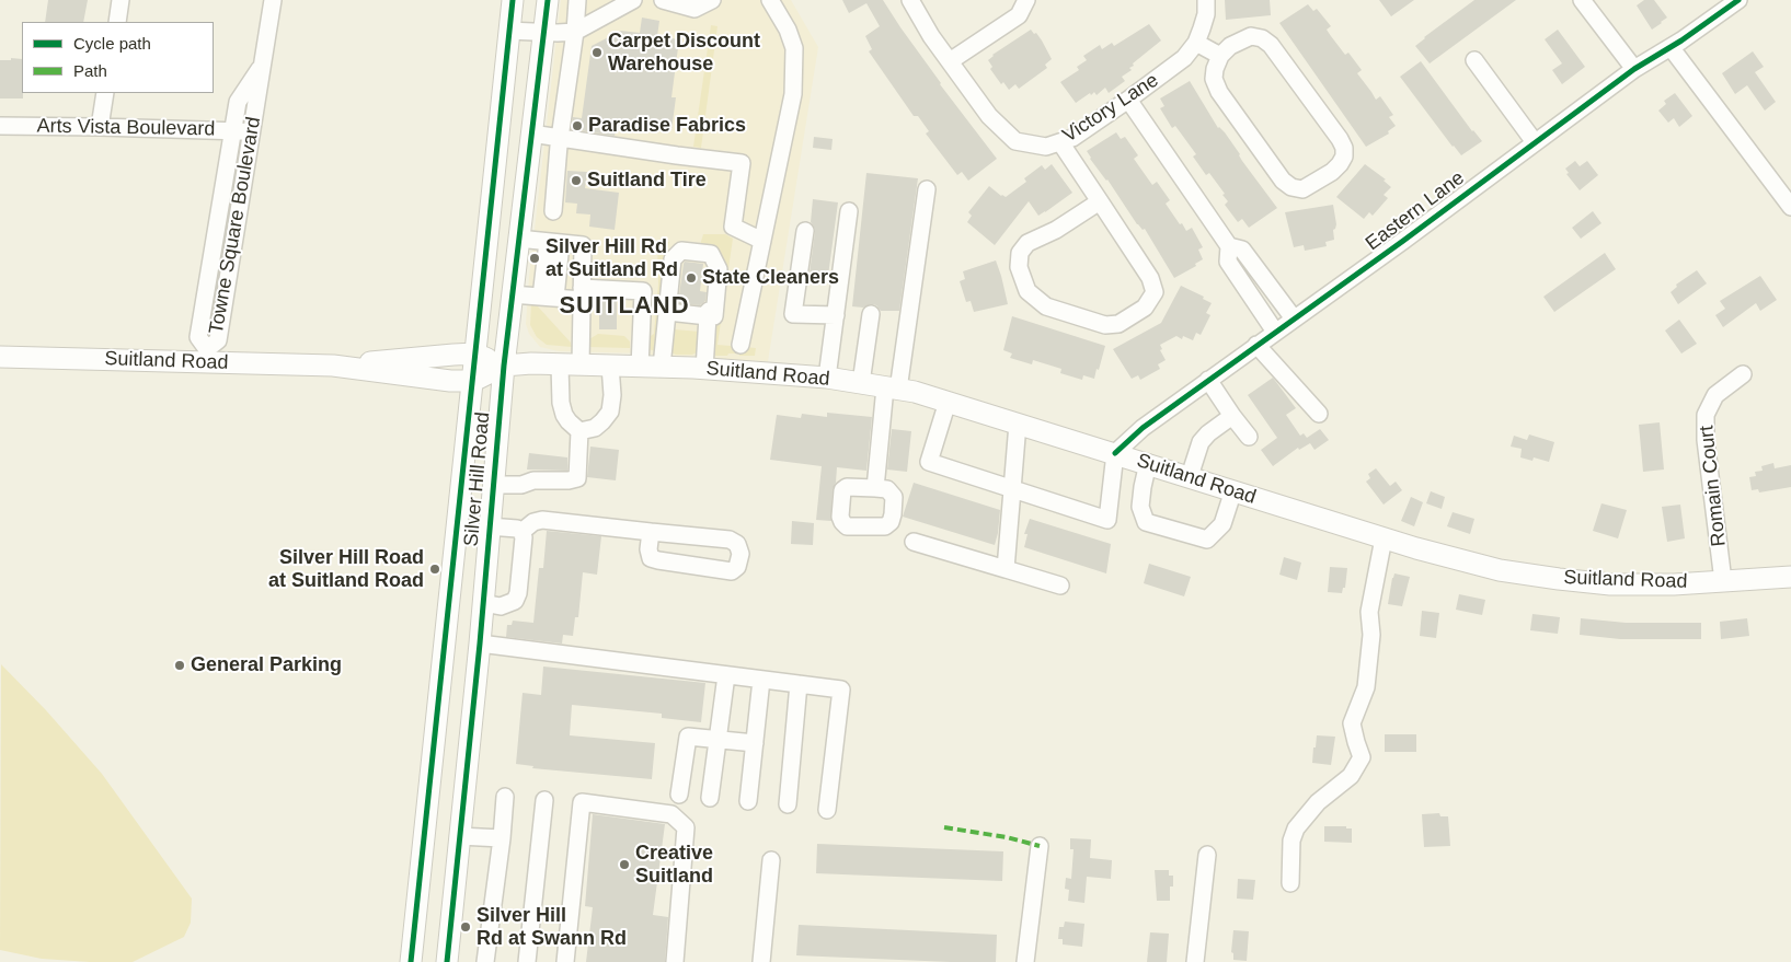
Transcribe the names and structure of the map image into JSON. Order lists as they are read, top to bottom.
{
  "streets": {
    "main road": ["Suitland Road", "Silver Hill Road"],
    "street": [
      "Victory Lane",
      "Arts Vista Boulevard",
      "Eastern Lane",
      "Towne Square Boulevard",
      "Romain Court"
    ]
  },
  "crossings": [
    ["Arts Vista Boulevard", "Towne Square Boulevard"],
    ["Eastern Lane", "Suitland Road"],
    ["Towne Square Boulevard", "Suitland Road"],
    ["Suitland Road", "Silver Hill Road"],
    ["Suitland Road", "Romain Court"]
  ],
  "districts": ["SUITLAND"],
  "places": [
    "Carpet Discount Warehouse",
    "Paradise Fabrics",
    "Suitland Tire",
    "Silver Hill Rd at Suitland Rd",
    "State Cleaners",
    "Silver Hill Road at Suitland Road",
    "General Parking",
    "Creative Suitland",
    "Silver Hill Rd at Swann Rd"
  ],
  "legend": ["Cycle path", "Path"]
}
